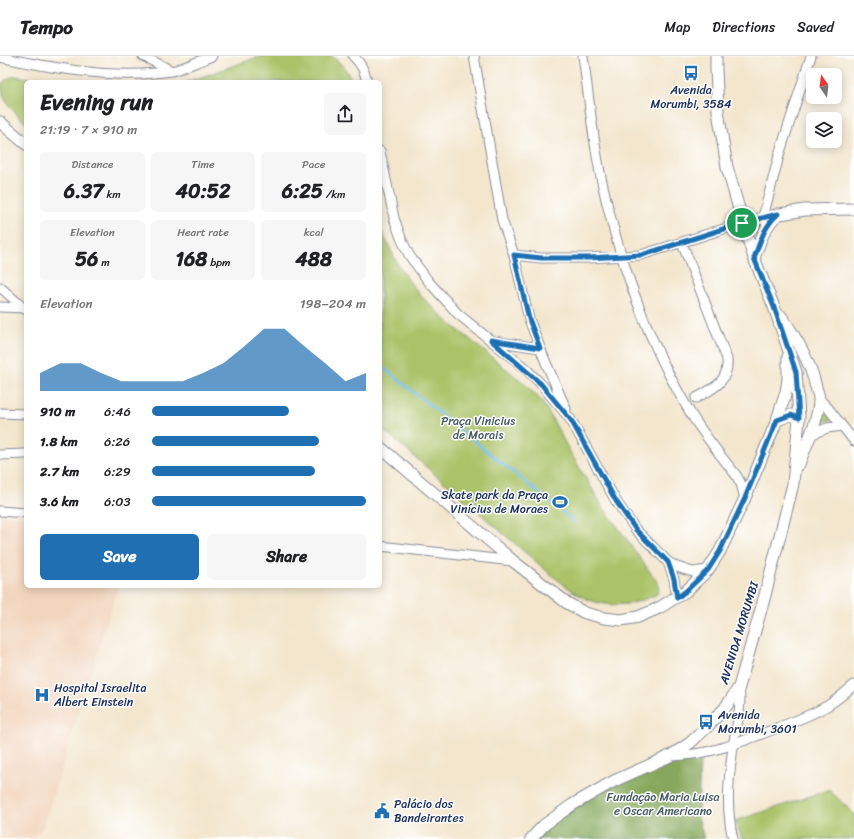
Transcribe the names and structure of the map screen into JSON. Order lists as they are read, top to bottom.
{
  "streets": {
    "main road": ["AVENIDA MORUMBI"]
  },
  "parks": ["Praça Vinicius de Morais", "Fundação Maria Luisa e Oscar Americano"],
  "places": {
    "bus stop": ["Avenida Morumbi, 3584", "Avenida Morumbi, 3601"],
    "sports": ["Skate park da Praça Vinícius de Moraes"],
    "hospital": ["Hospital Israelita Albert Einstein"],
    "public building": ["Palácio dos Bandeirantes"]
  },
  "north": "top",
  "page": {
    "header": "Tempo",
    "nav": ["Map", "Directions", "Saved"],
    "heading": ["Evening run", "21:19 · 7 × 910 m"],
    "stats": [
      ["Distance", "6.37 km"],
      ["Time", "40:52"],
      ["Pace", "6:25 /km"],
      ["Elevation", "56 m"],
      ["Heart rate", "168 bpm"],
      ["kcal", "488"]
    ],
    "chart": ["Elevation", "198–204 m"],
    "list": [
      {
        "name": "910 m",
        "note": "6:46"
      },
      {
        "name": "1.8 km",
        "note": "6:26"
      },
      {
        "name": "2.7 km",
        "note": "6:29"
      },
      {
        "name": "3.6 km",
        "note": "6:03"
      }
    ],
    "buttons": ["Save", "Share"]
  }
}
